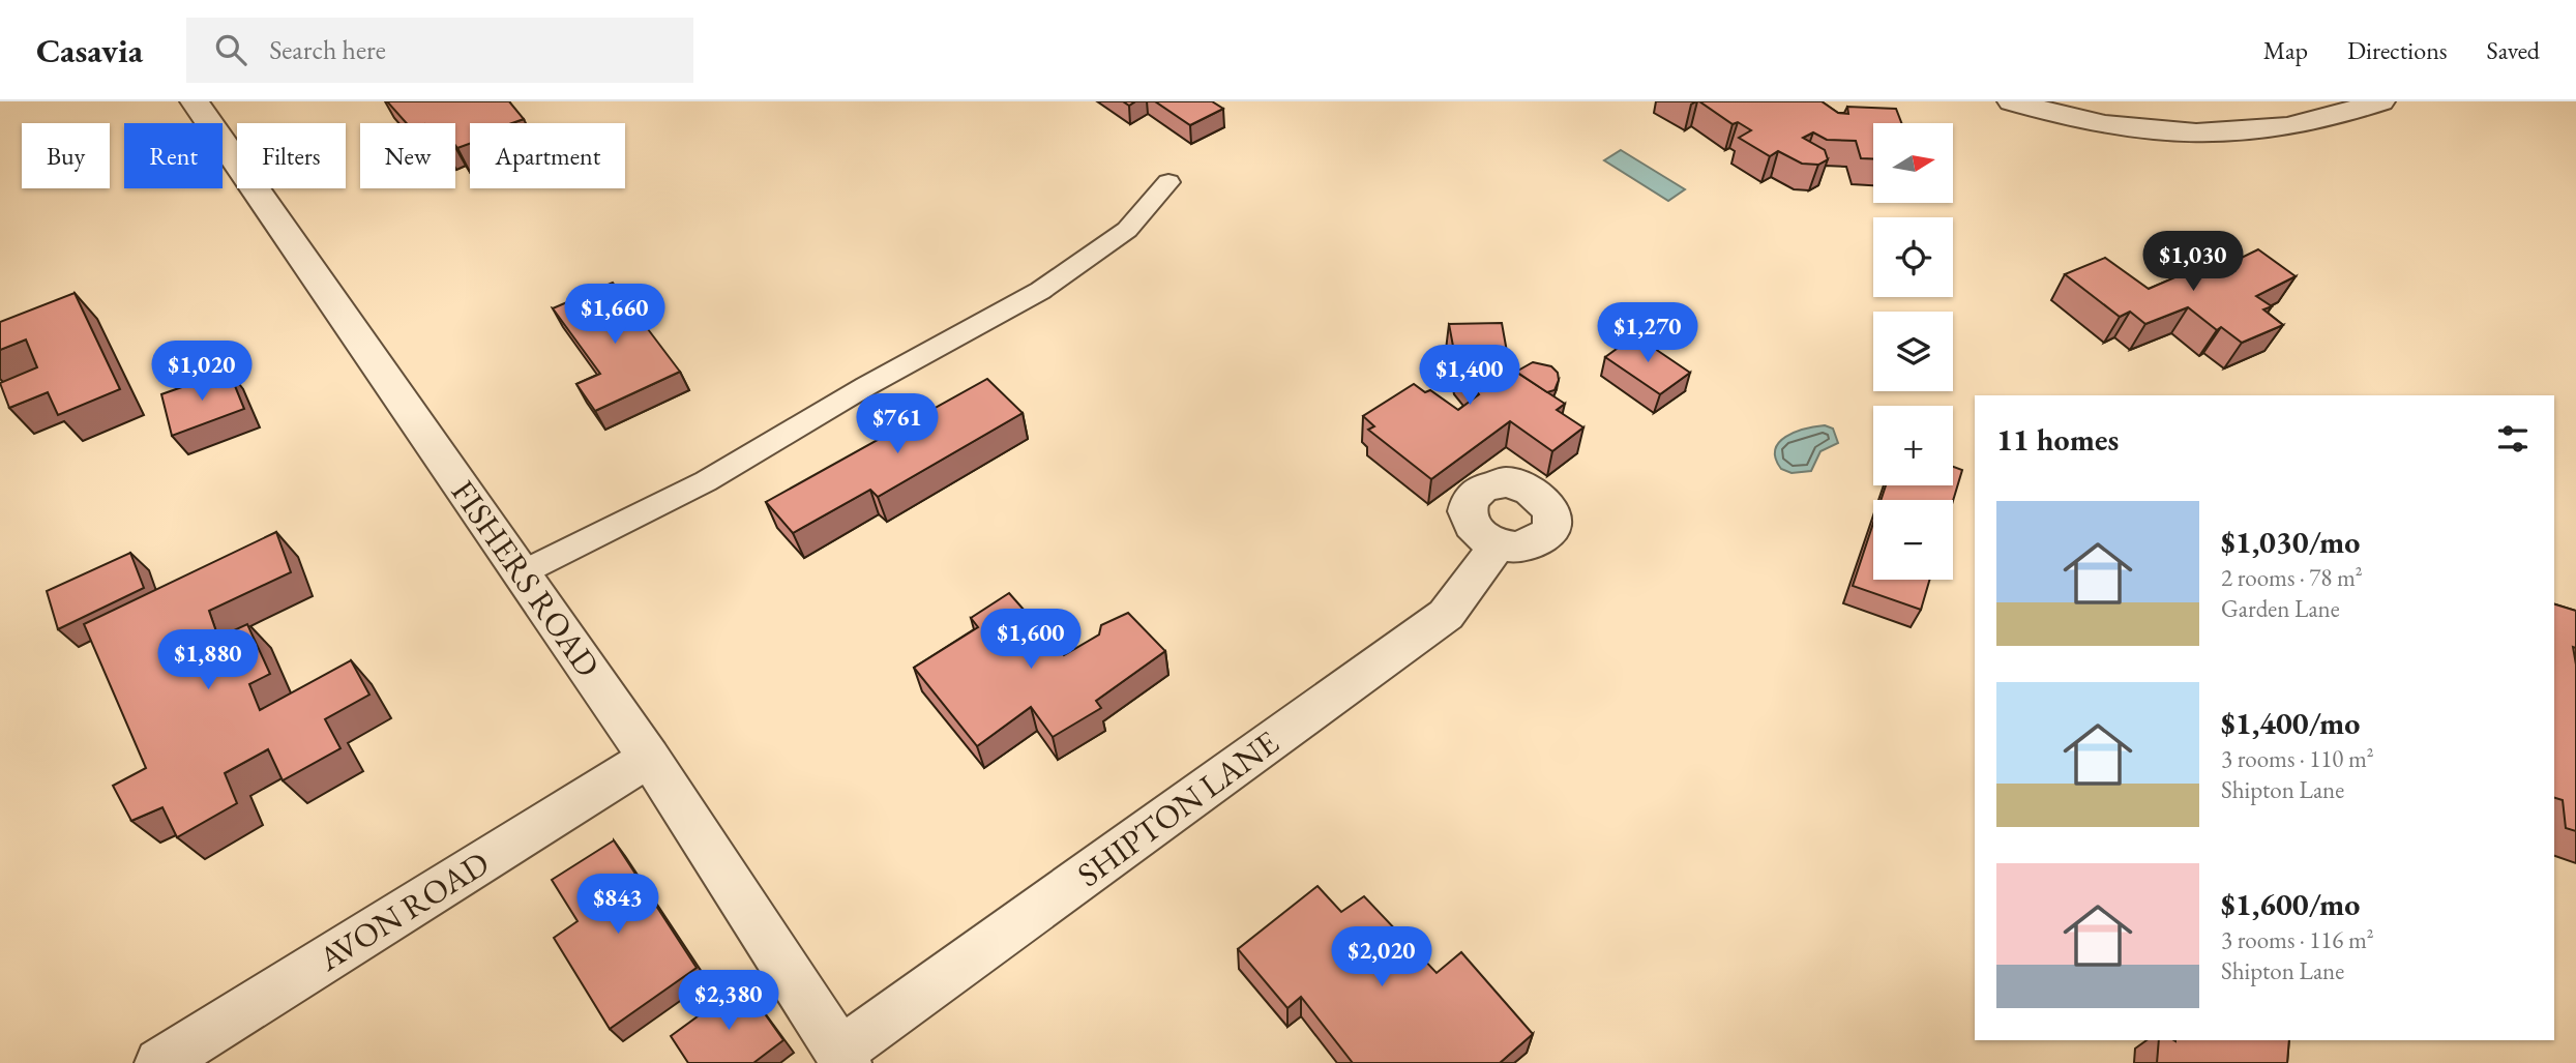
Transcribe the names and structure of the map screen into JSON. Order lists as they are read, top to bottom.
{
  "streets": {
    "street": ["FISHERS ROAD", "SHIPTON LANE", "AVON ROAD"]
  },
  "crossings": [
    ["FISHERS ROAD", "SHIPTON LANE"],
    ["FISHERS ROAD", "AVON ROAD"]
  ],
  "north": "right",
  "page": {
    "header": "Casavia",
    "search": "Search here",
    "nav": ["Map", "Directions", "Saved"],
    "map_buttons": ["+", "−"],
    "chip": [
      "Buy",
      "Rent",
      "Filters",
      "New",
      "Apartment"
    ],
    "price": [
      "$1,030",
      "$1,660",
      "$1,270",
      "$1,020",
      "$1,400",
      "$761",
      "$1,600",
      "$1,880",
      "$843",
      "$2,020",
      "$2,380"
    ],
    "heading": "11 homes",
    "list": [
      {
        "name": "$1,030/mo",
        "note": "2 rooms · 78 m² · Garden Lane"
      },
      {
        "name": "$1,400/mo",
        "note": "3 rooms · 110 m² · Shipton Lane"
      },
      {
        "name": "$1,600/mo",
        "note": "3 rooms · 116 m² · Shipton Lane"
      }
    ]
  }
}
